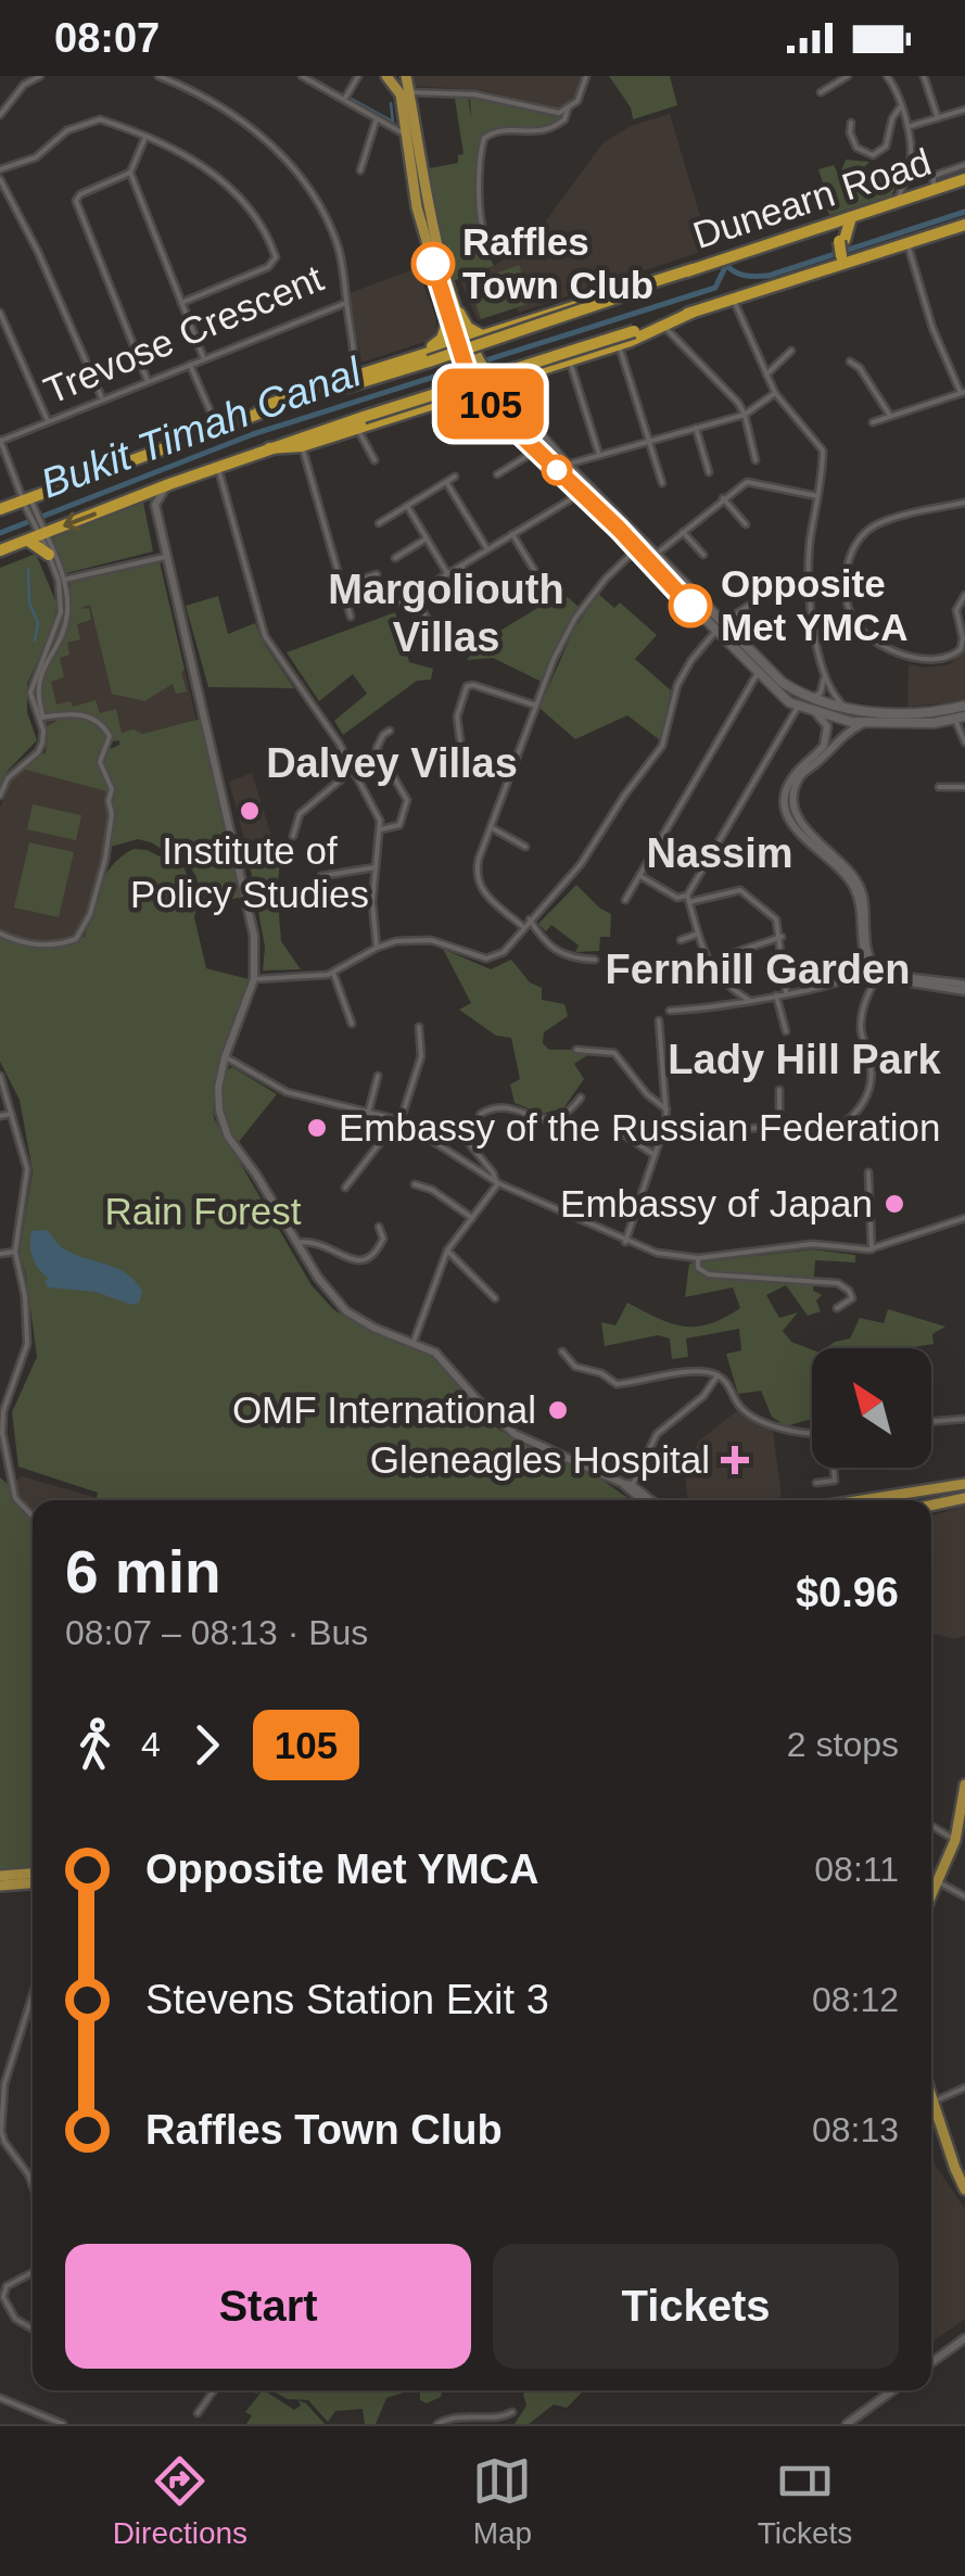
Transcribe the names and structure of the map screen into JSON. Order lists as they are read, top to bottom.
{
  "streets": {
    "highway": ["Dunearn Road"],
    "street": ["Trevose Crescent"]
  },
  "districts": [
    "Margoliouth Villas",
    "Dalvey Villas",
    "Nassim",
    "Fernhill Garden",
    "Lady Hill Park"
  ],
  "water": ["Bukit Timah Canal"],
  "parks": ["Rain Forest"],
  "places": {
    "other": [
      "Raffles Town Club",
      "Opposite Met YMCA",
      "Institute of Policy Studies",
      "Embassy of the Russian Federation",
      "Embassy of Japan",
      "OMF International"
    ],
    "health": ["Gleneagles Hospital"]
  },
  "lines": ["bus line 105"],
  "north": "top left",
  "page": {
    "status": "08:07",
    "on_map": "105",
    "heading": ["6 min", "08:07 – 08:13 · Bus", "$0.96"],
    "legs": ["4", "105", "2 stops"],
    "list": [
      {
        "name": "Opposite Met YMCA",
        "value": "08:11"
      },
      {
        "name": "Stevens Station Exit 3",
        "value": "08:12"
      },
      {
        "name": "Raffles Town Club",
        "value": "08:13"
      }
    ],
    "buttons": ["Start", "Tickets"],
    "tabs": ["Directions", "Map", "Tickets"]
  }
}
